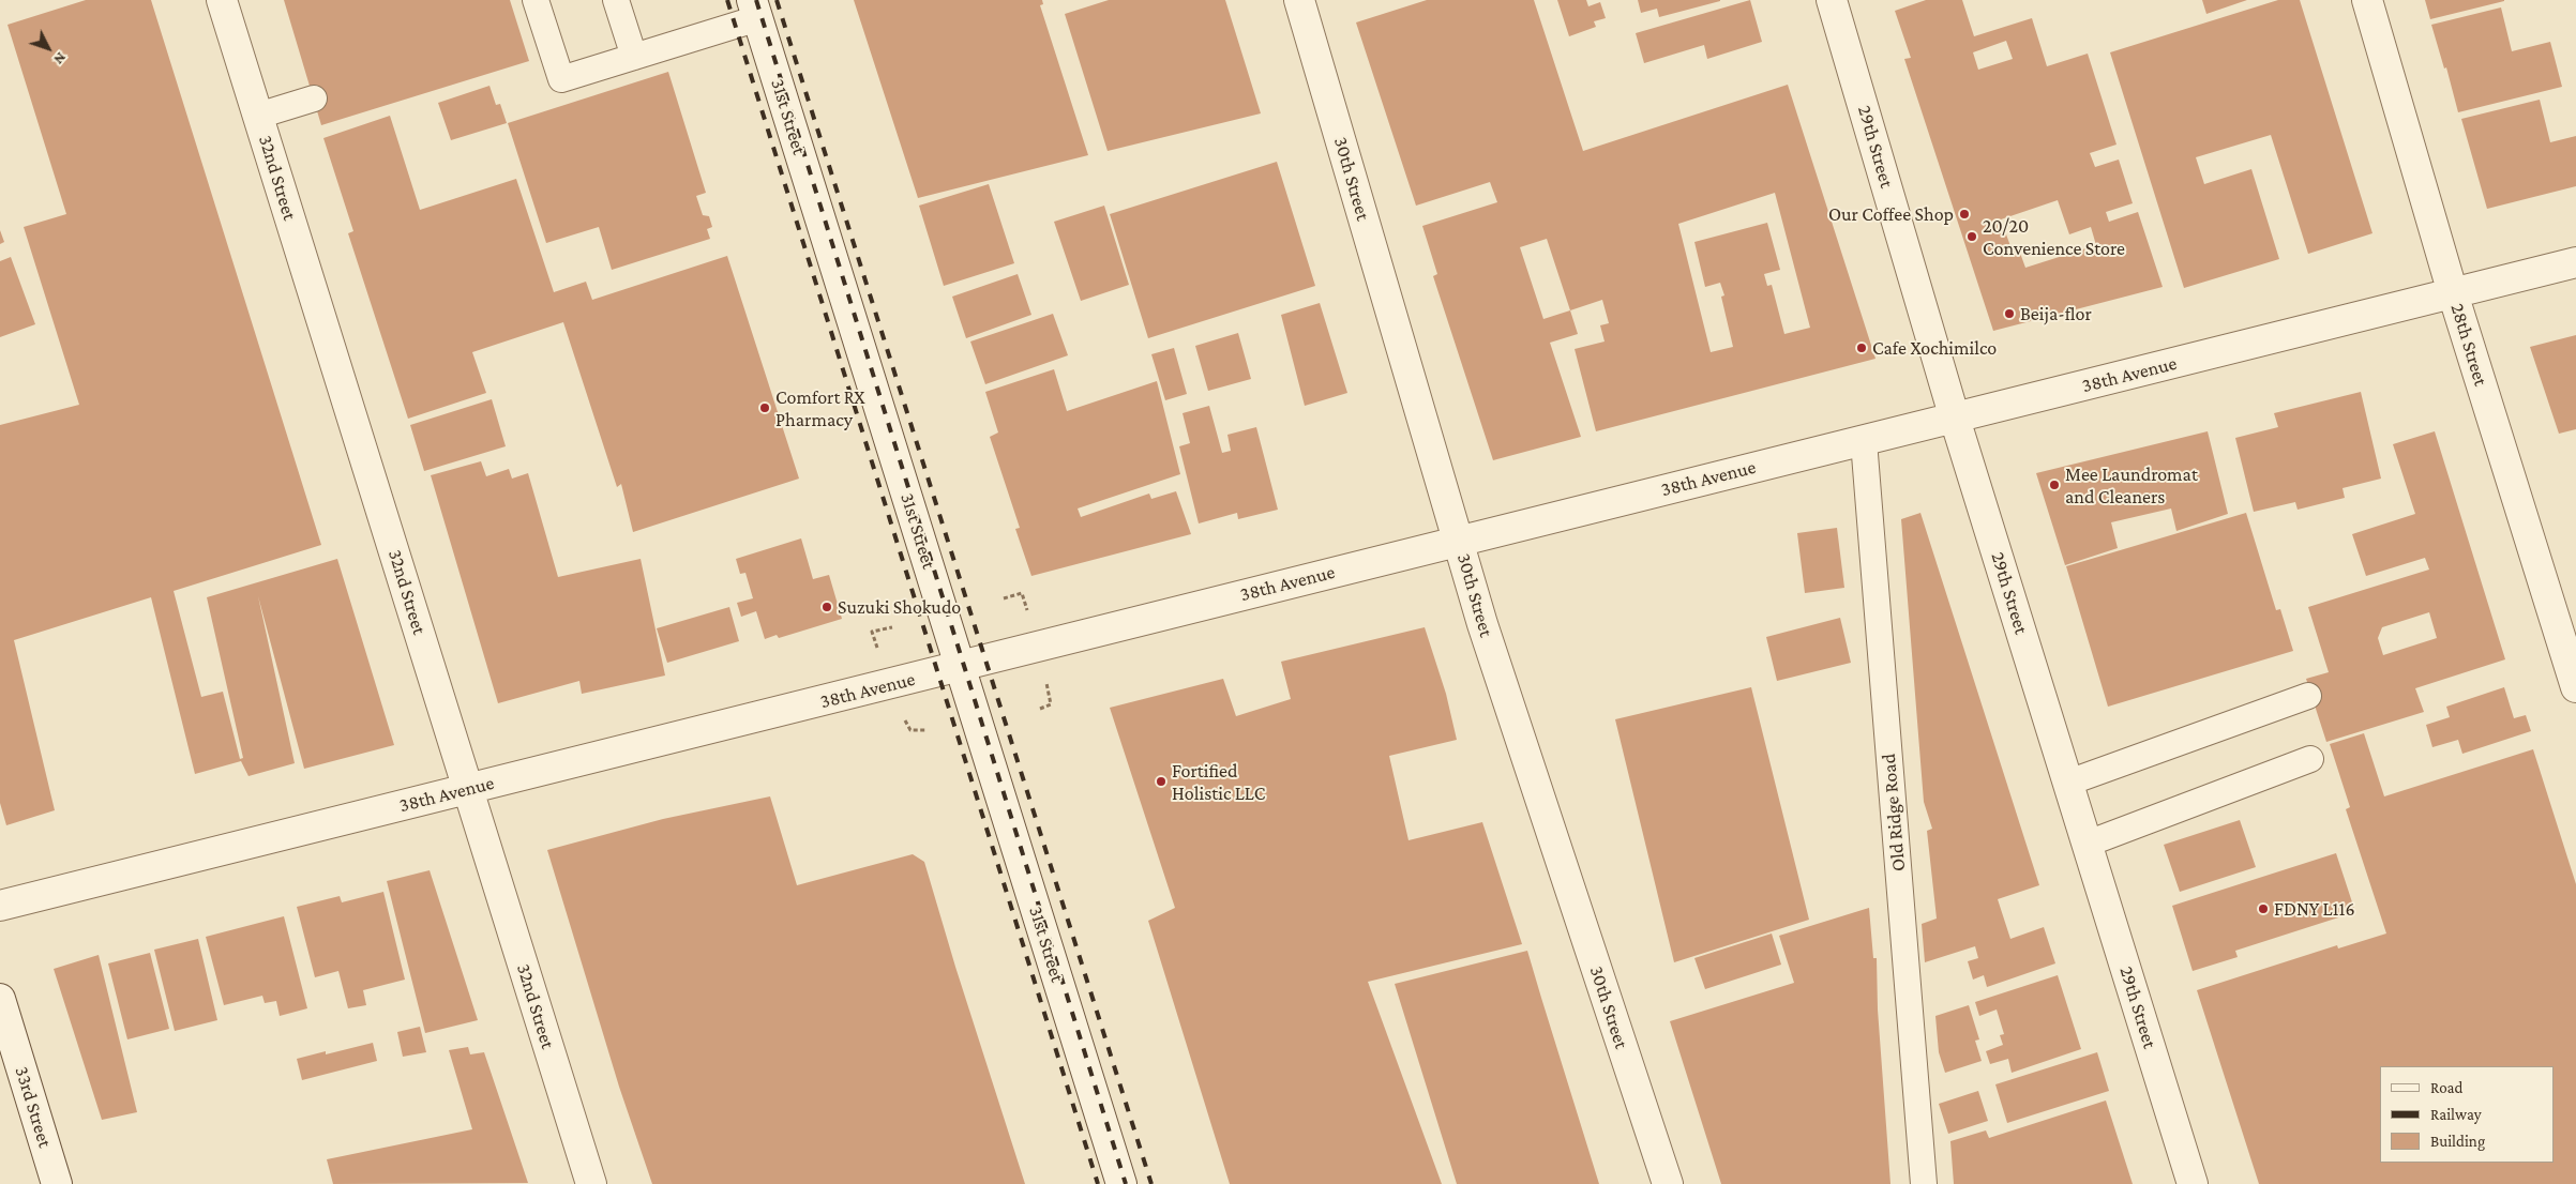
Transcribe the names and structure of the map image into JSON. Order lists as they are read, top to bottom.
{
  "streets": {
    "street": [
      "31st Street",
      "29th Street",
      "32nd Street",
      "30th Street",
      "28th Street",
      "38th Avenue",
      "33rd Street"
    ],
    "lane": ["Old Ridge Road"]
  },
  "crossings": [
    ["31st Street", "38th Avenue"],
    ["29th Street", "38th Avenue"],
    ["32nd Street", "38th Avenue"],
    ["30th Street", "38th Avenue"],
    ["28th Street", "38th Avenue"],
    ["38th Avenue", "Old Ridge Road"]
  ],
  "places": [
    "Our Coffee Shop",
    "20/20 Convenience Store",
    "Beija-flor",
    "Cafe Xochimilco",
    "Comfort RX Pharmacy",
    "Mee Laundromat and Cleaners",
    "Suzuki Shokudo",
    "Fortified Holistic LLC",
    "FDNY L116"
  ],
  "legend": ["Road", "Railway", "Building"],
  "north": "bottom right"
}
